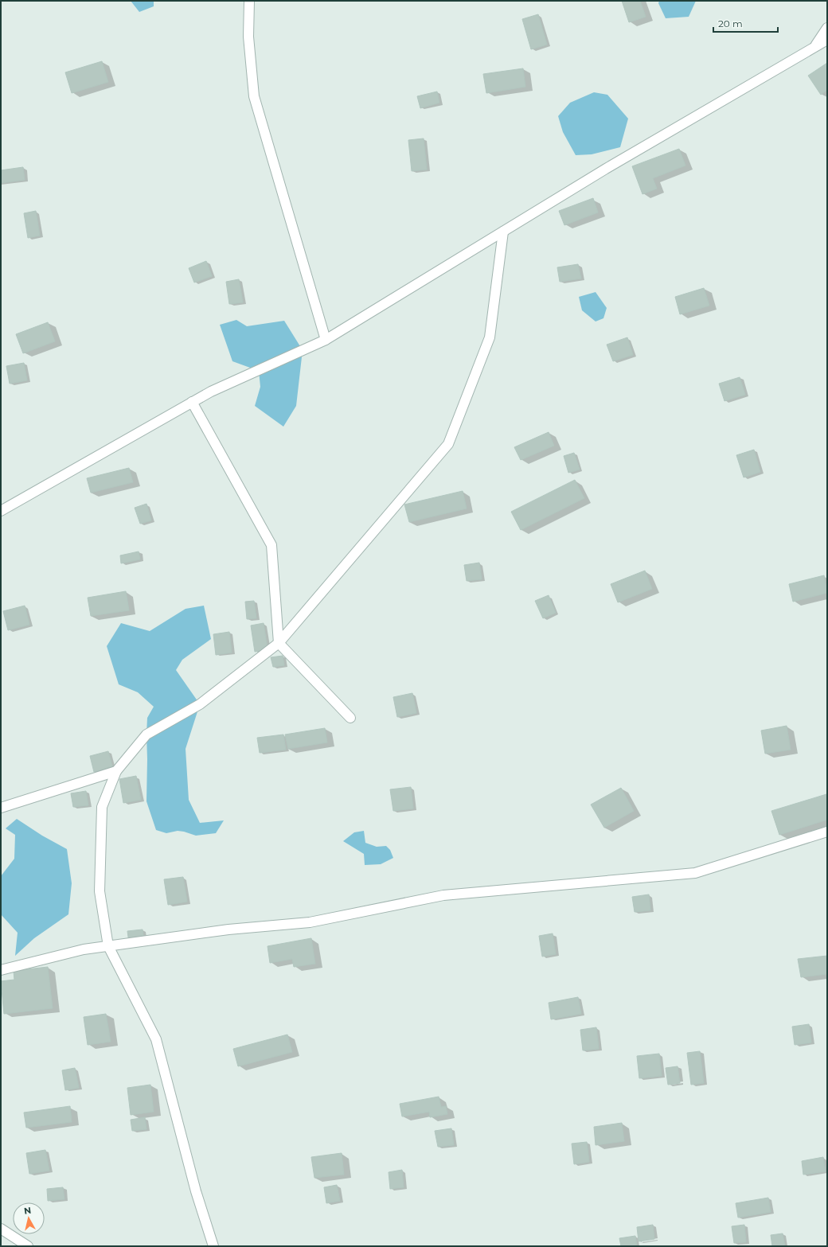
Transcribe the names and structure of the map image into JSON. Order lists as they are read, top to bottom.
{
  "scale_bar": "20 m",
  "north": "top"
}
